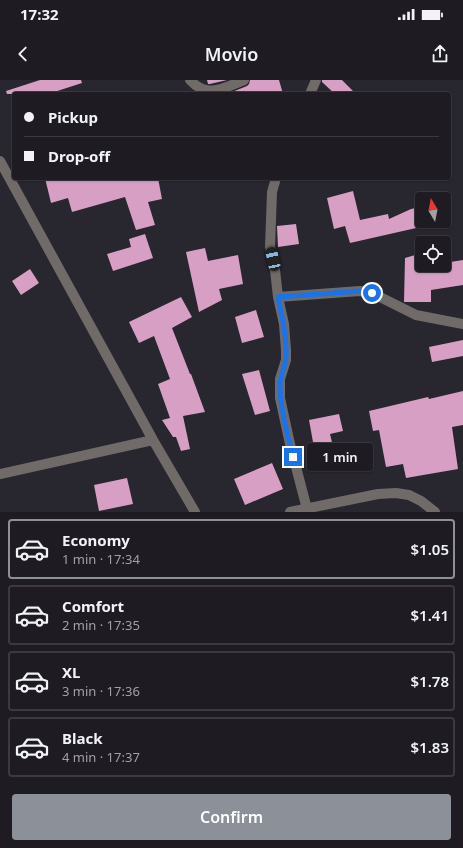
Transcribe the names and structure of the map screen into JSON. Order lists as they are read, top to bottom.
{
  "north": "top",
  "page": {
    "status": "17:32",
    "header": "Movio",
    "banner": ["Pickup", "Drop-off"],
    "bubble": "1 min",
    "list": [
      {
        "name": "Economy",
        "note": "1 min · 17:34",
        "value": "$1.05"
      },
      {
        "name": "Comfort",
        "note": "2 min · 17:35",
        "value": "$1.41"
      },
      {
        "name": "XL",
        "note": "3 min · 17:36",
        "value": "$1.78"
      },
      {
        "name": "Black",
        "note": "4 min · 17:37",
        "value": "$1.83"
      }
    ],
    "buttons": "Confirm"
  }
}
